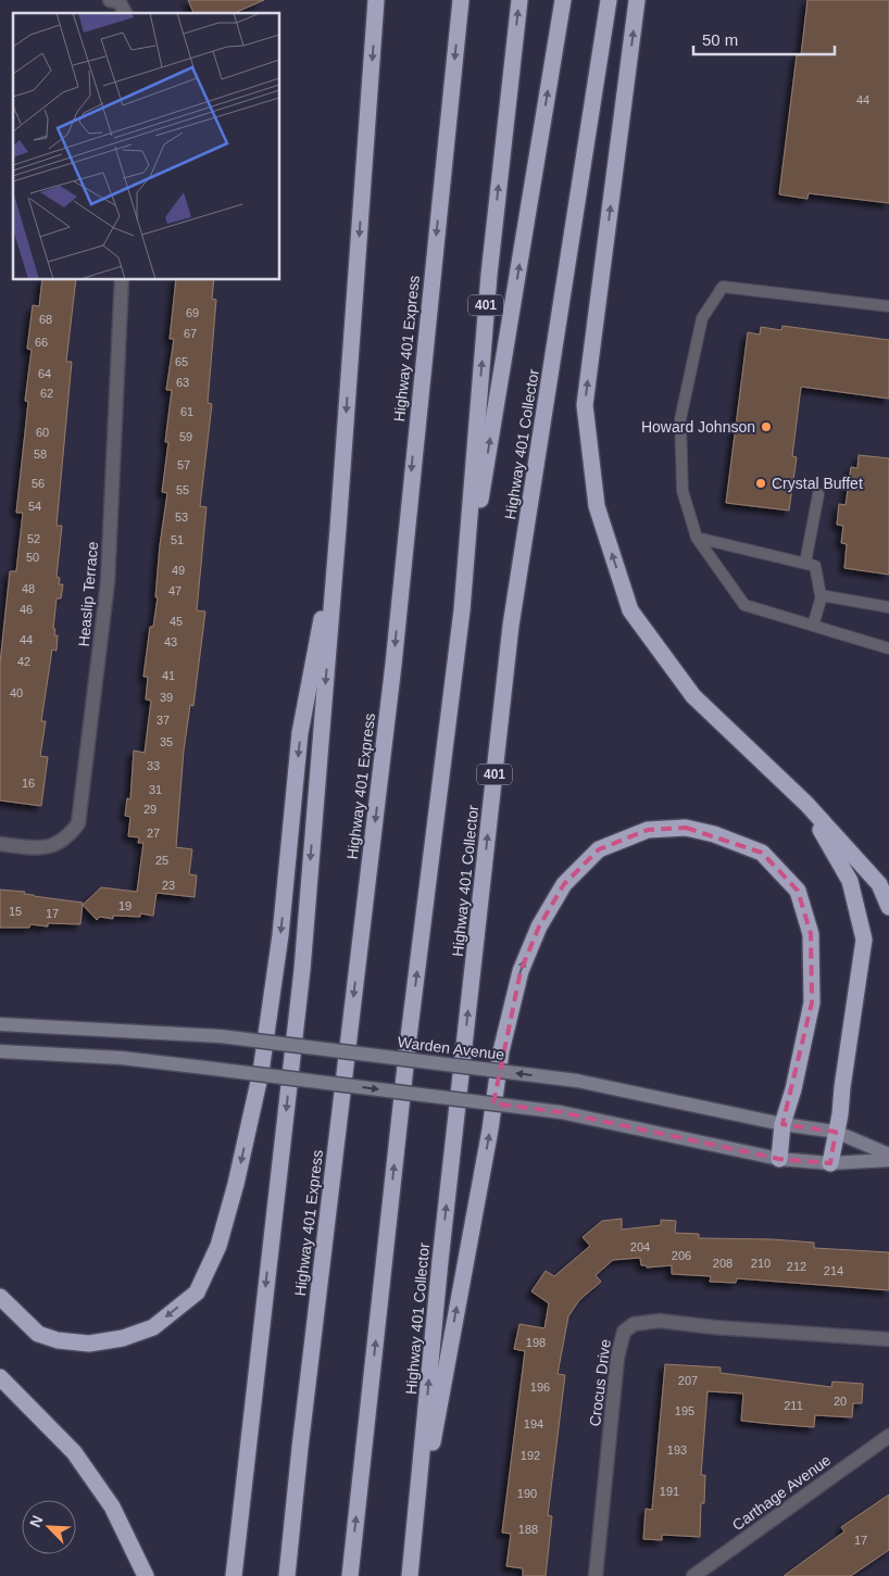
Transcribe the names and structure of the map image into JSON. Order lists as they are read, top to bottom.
{
  "streets": {
    "highway": ["401", "Highway 401 Express", "Highway 401 Collector"],
    "main road": ["Warden Avenue"],
    "street": ["Heaslip Terrace", "Crocus Drive", "Carthage Avenue"]
  },
  "places": ["Howard Johnson", "Crystal Buffet"],
  "house_numbers": [
    "44",
    "69",
    "68",
    "67",
    "66",
    "65",
    "64",
    "63",
    "62",
    "61",
    "60",
    "59",
    "58",
    "57",
    "56",
    "55",
    "54",
    "53",
    "52",
    "51",
    "50",
    "49",
    "48",
    "47",
    "46",
    "45",
    "44",
    "43",
    "42",
    "41",
    "40",
    "39",
    "37",
    "35",
    "33",
    "16",
    "31",
    "29",
    "27",
    "25",
    "23",
    "19",
    "15",
    "17",
    "204",
    "206",
    "208",
    "210",
    "212",
    "214",
    "198",
    "207",
    "196",
    "20",
    "211",
    "195",
    "194",
    "193",
    "192",
    "191",
    "190",
    "188",
    "17"
  ],
  "scale_bar": "50 m",
  "north": "top left"
}
